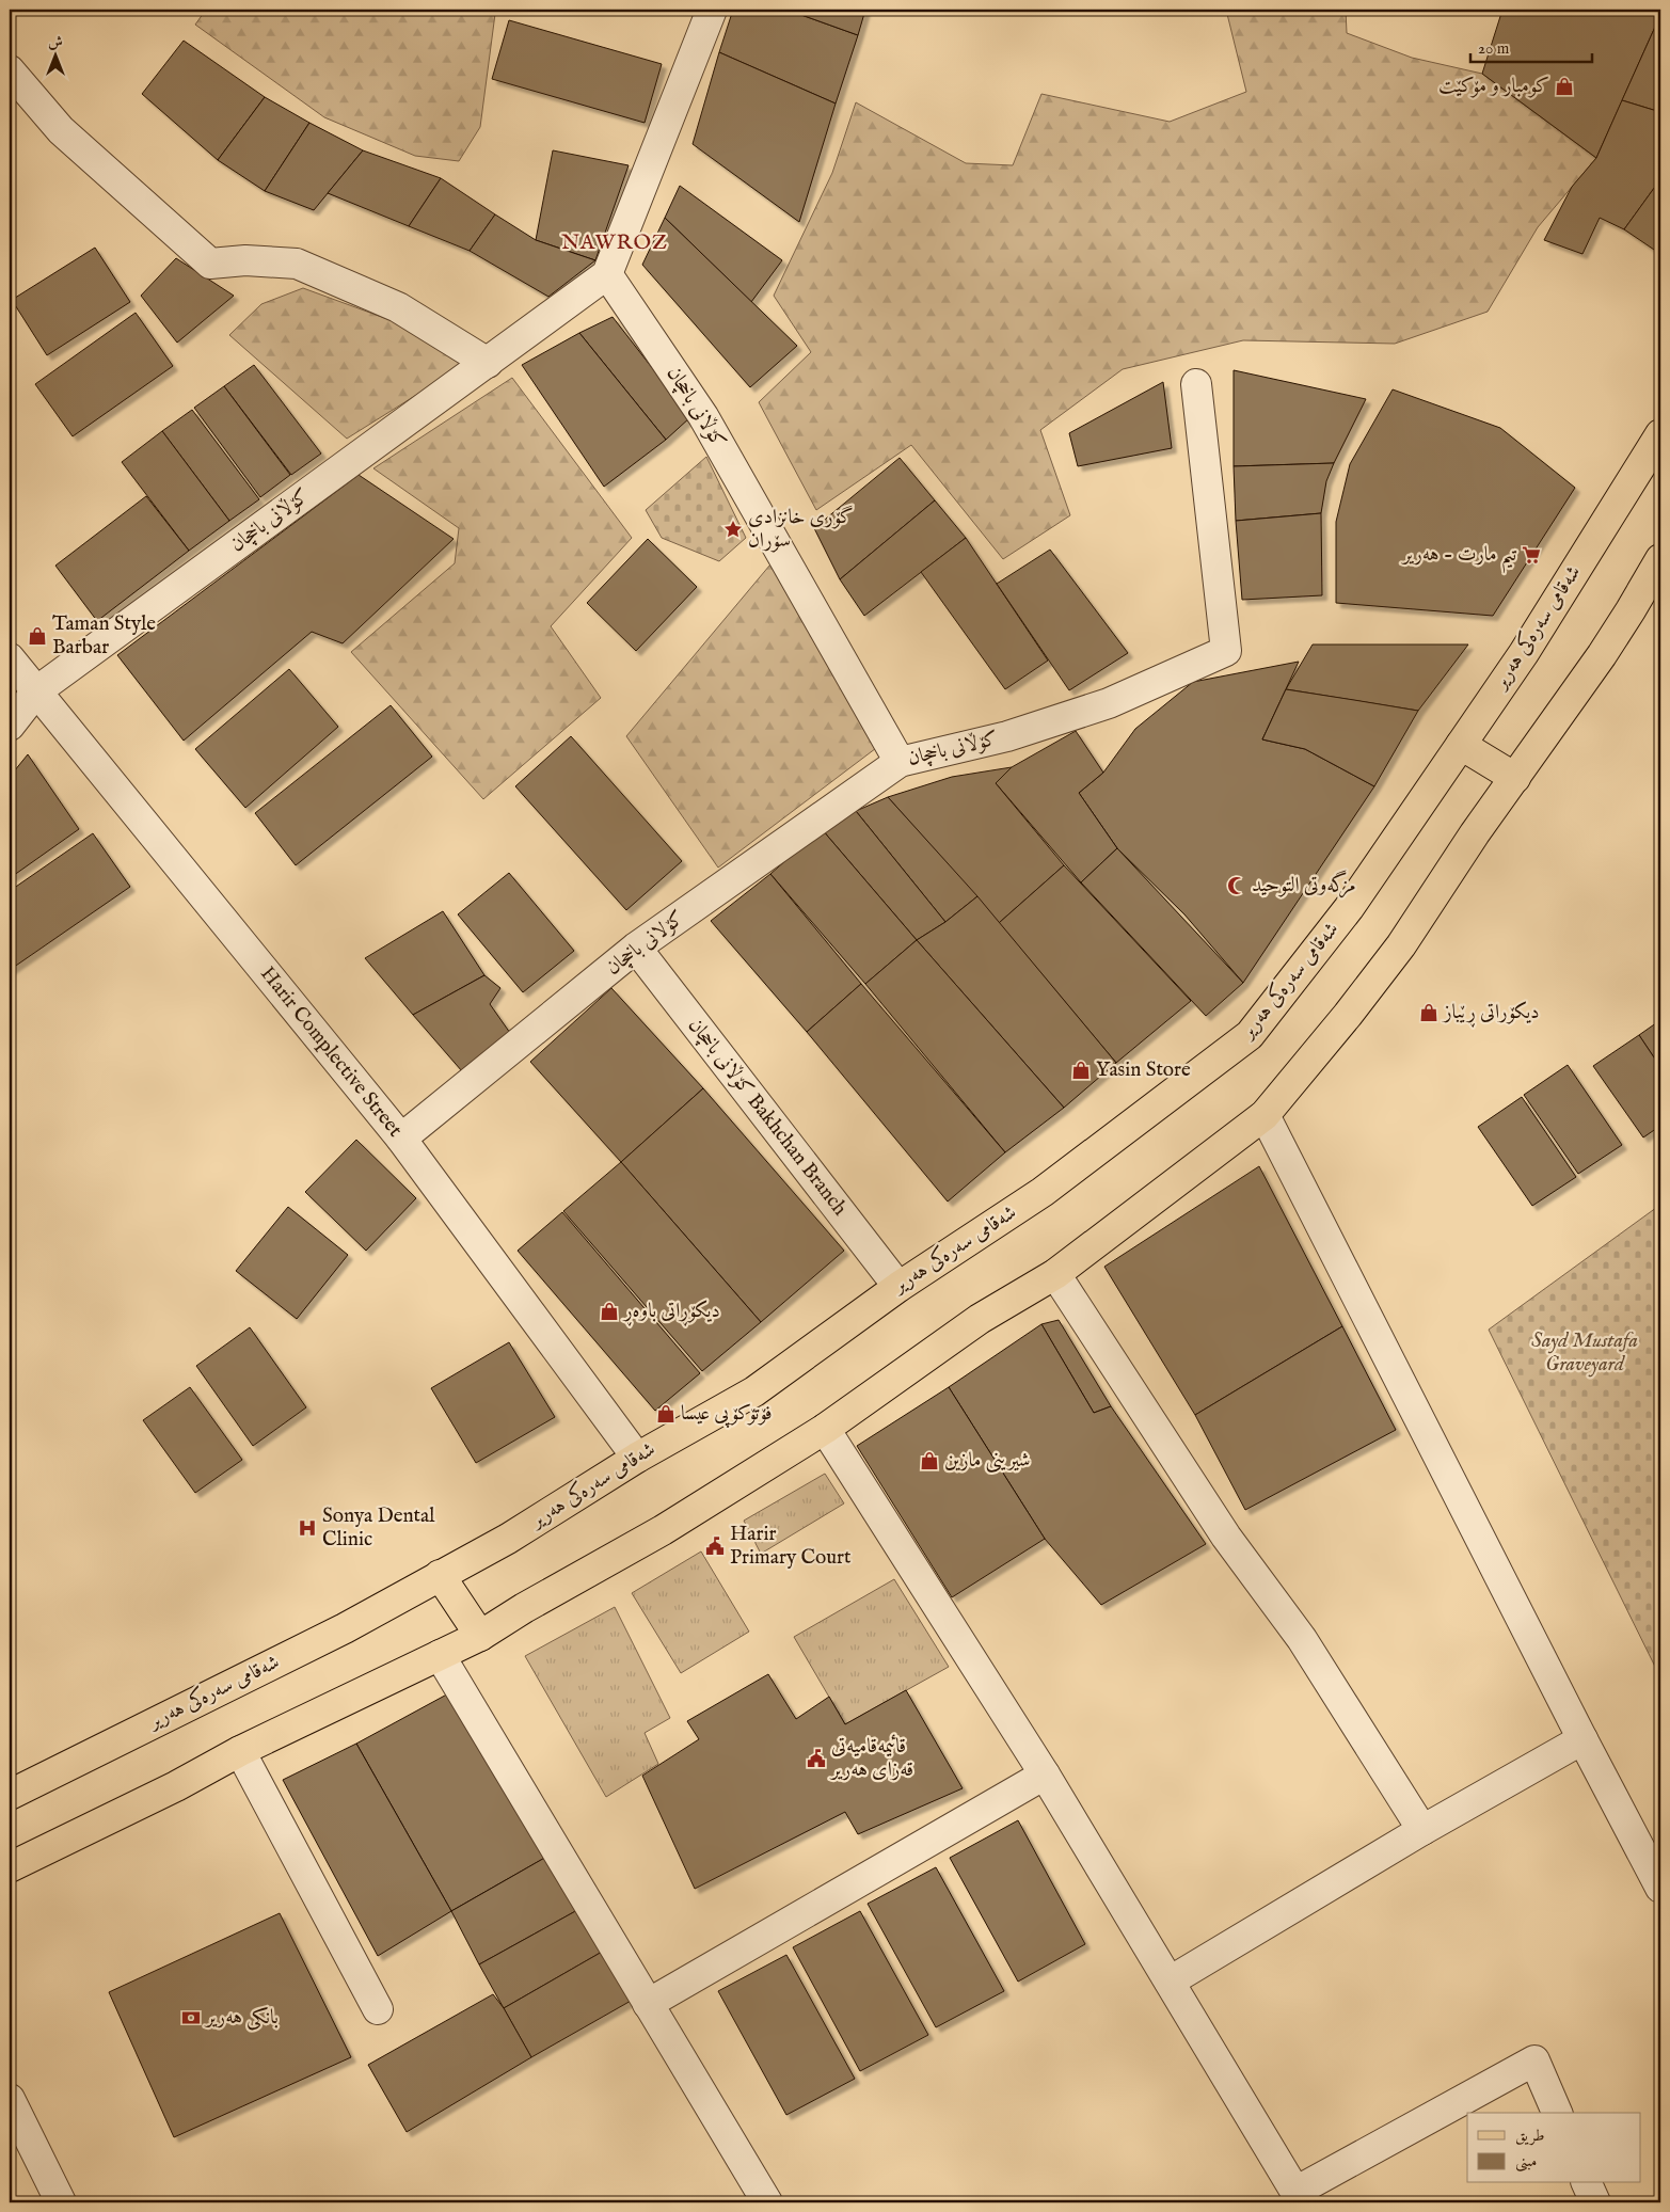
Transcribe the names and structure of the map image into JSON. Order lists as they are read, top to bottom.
{
  "streets": {
    "main road": ["شەقامی سەرەکی هەریر"],
    "street": [
      "کۆڵانی باخچان",
      "کۆلانی باخچان",
      "Harir Complective Street",
      "کۆڵانی باخچان Bakhchan Branch"
    ]
  },
  "crossings": [
    ["کۆڵانی باخچان", "کۆلانی باخچان"],
    ["کۆڵانی باخچان", "Harir Complective Street"],
    ["شەقامی سەرەکی هەریر", "Harir Complective Street"],
    ["شەقامی سەرەکی هەریر", "کۆڵانی باخچان Bakhchan Branch"],
    ["کۆلانی باخچان", "Harir Complective Street"],
    ["کۆلانی باخچان", "کۆڵانی باخچان Bakhchan Branch"]
  ],
  "districts": ["NAWROZ"],
  "parks": ["Sayd Mustafa Graveyard"],
  "places": {
    "shop": [
      "کومبار و مۆکێت",
      "Taman Style Barbar",
      "دیکۆراتی ڕێباز",
      "Yasin Store",
      "دیکۆڕاتی باوەڕ",
      "فۆتۆکۆپی عیسا",
      "شیرینی مازین"
    ],
    "place": ["گۆری خانزادی سۆران"],
    "supermarket": ["تیم مارت - هەریر"],
    "mosque": ["مزگەوتی التوحید"],
    "hospital": ["Sonya Dental Clinic"],
    "public building": ["Harir Primary Court", "قائیمەقامیەتی قەزای هەریر"],
    "bank": ["بانکی هەریر"]
  },
  "legend": ["طريق", "مبنى"],
  "scale_bar": "20 m",
  "north": "top"
}
